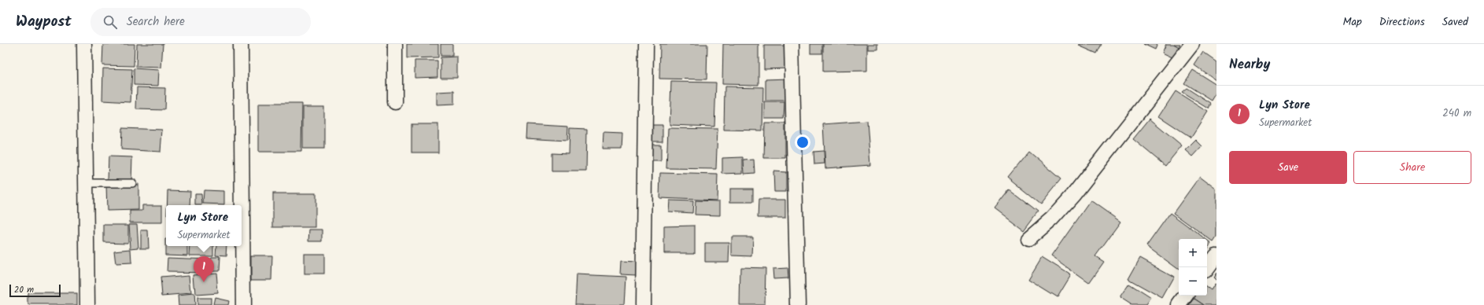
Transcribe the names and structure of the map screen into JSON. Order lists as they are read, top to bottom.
{
  "scale_bar": "20 m",
  "page": {
    "header": "Waypost",
    "search": "Search here",
    "nav": ["Map", "Directions", "Saved"],
    "heading": "Nearby",
    "list": [
      {
        "mark": "1",
        "name": "Lyn Store",
        "note": "Supermarket",
        "value": "240 m"
      }
    ],
    "buttons": ["Save", "Share"],
    "popup": ["Lyn Store", "Supermarket"],
    "map_buttons": ["+", "−"],
    "pins": "1",
    "scale": "20 m"
  }
}
